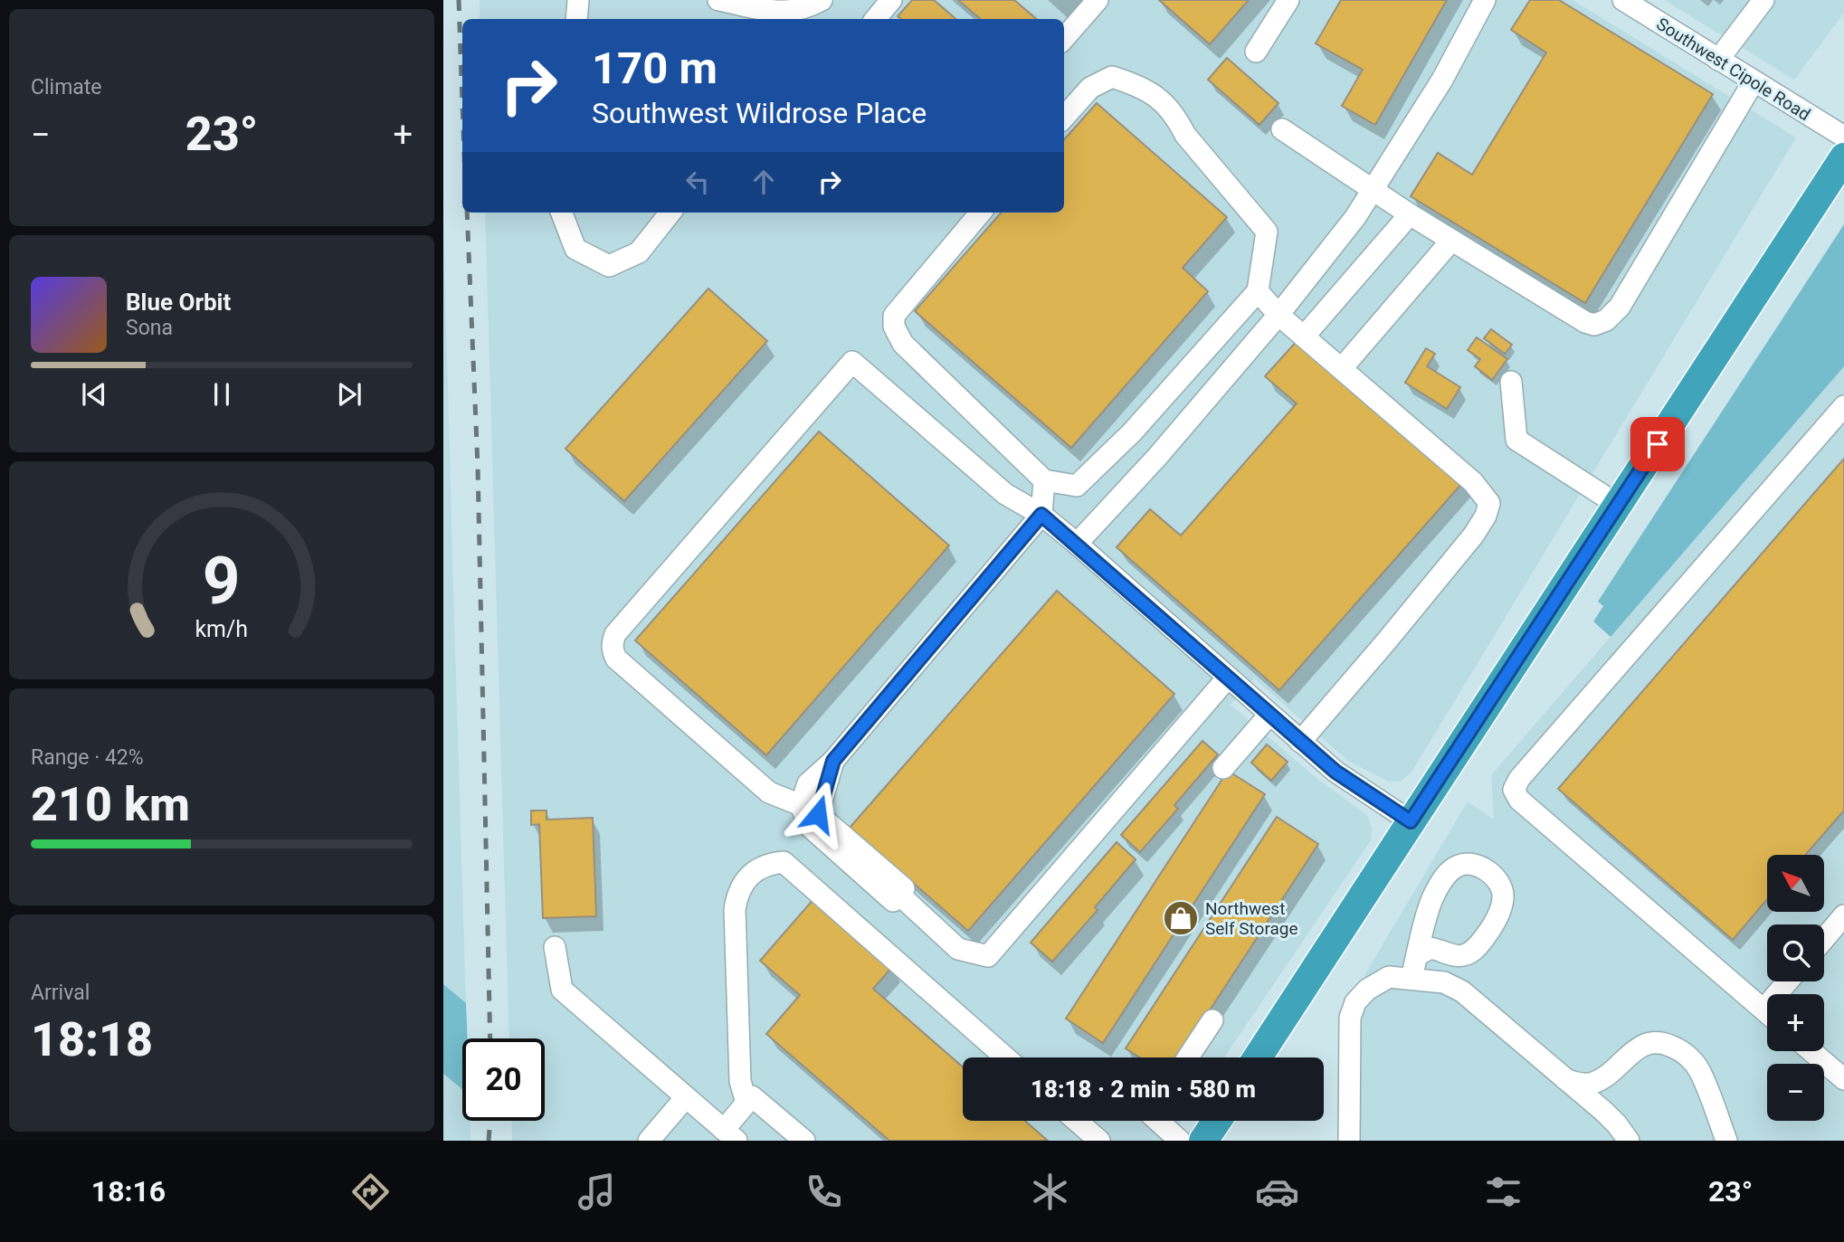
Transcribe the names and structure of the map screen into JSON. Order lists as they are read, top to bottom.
{
  "streets": {
    "street": ["Southwest Cipole Road"]
  },
  "places": {
    "shop": ["Northwest Self Storage"]
  },
  "north": "top left",
  "page": {
    "tile": [
      "Climate",
      ["Range · 42%", "210 km"],
      ["Arrival", "18:18"]
    ],
    "turn": ["170 m", "Southwest Wildrose Place"],
    "heat": ["−", "23°", "+"],
    "song": ["Blue Orbit", "Sona"],
    "map_buttons": ["+", "−"],
    "limit": "20",
    "trip": "18:18 · 2 min · 580 m",
    "tabs": ["18:16", "23°"],
    "gauge": ["9", "km/h"]
  }
}
